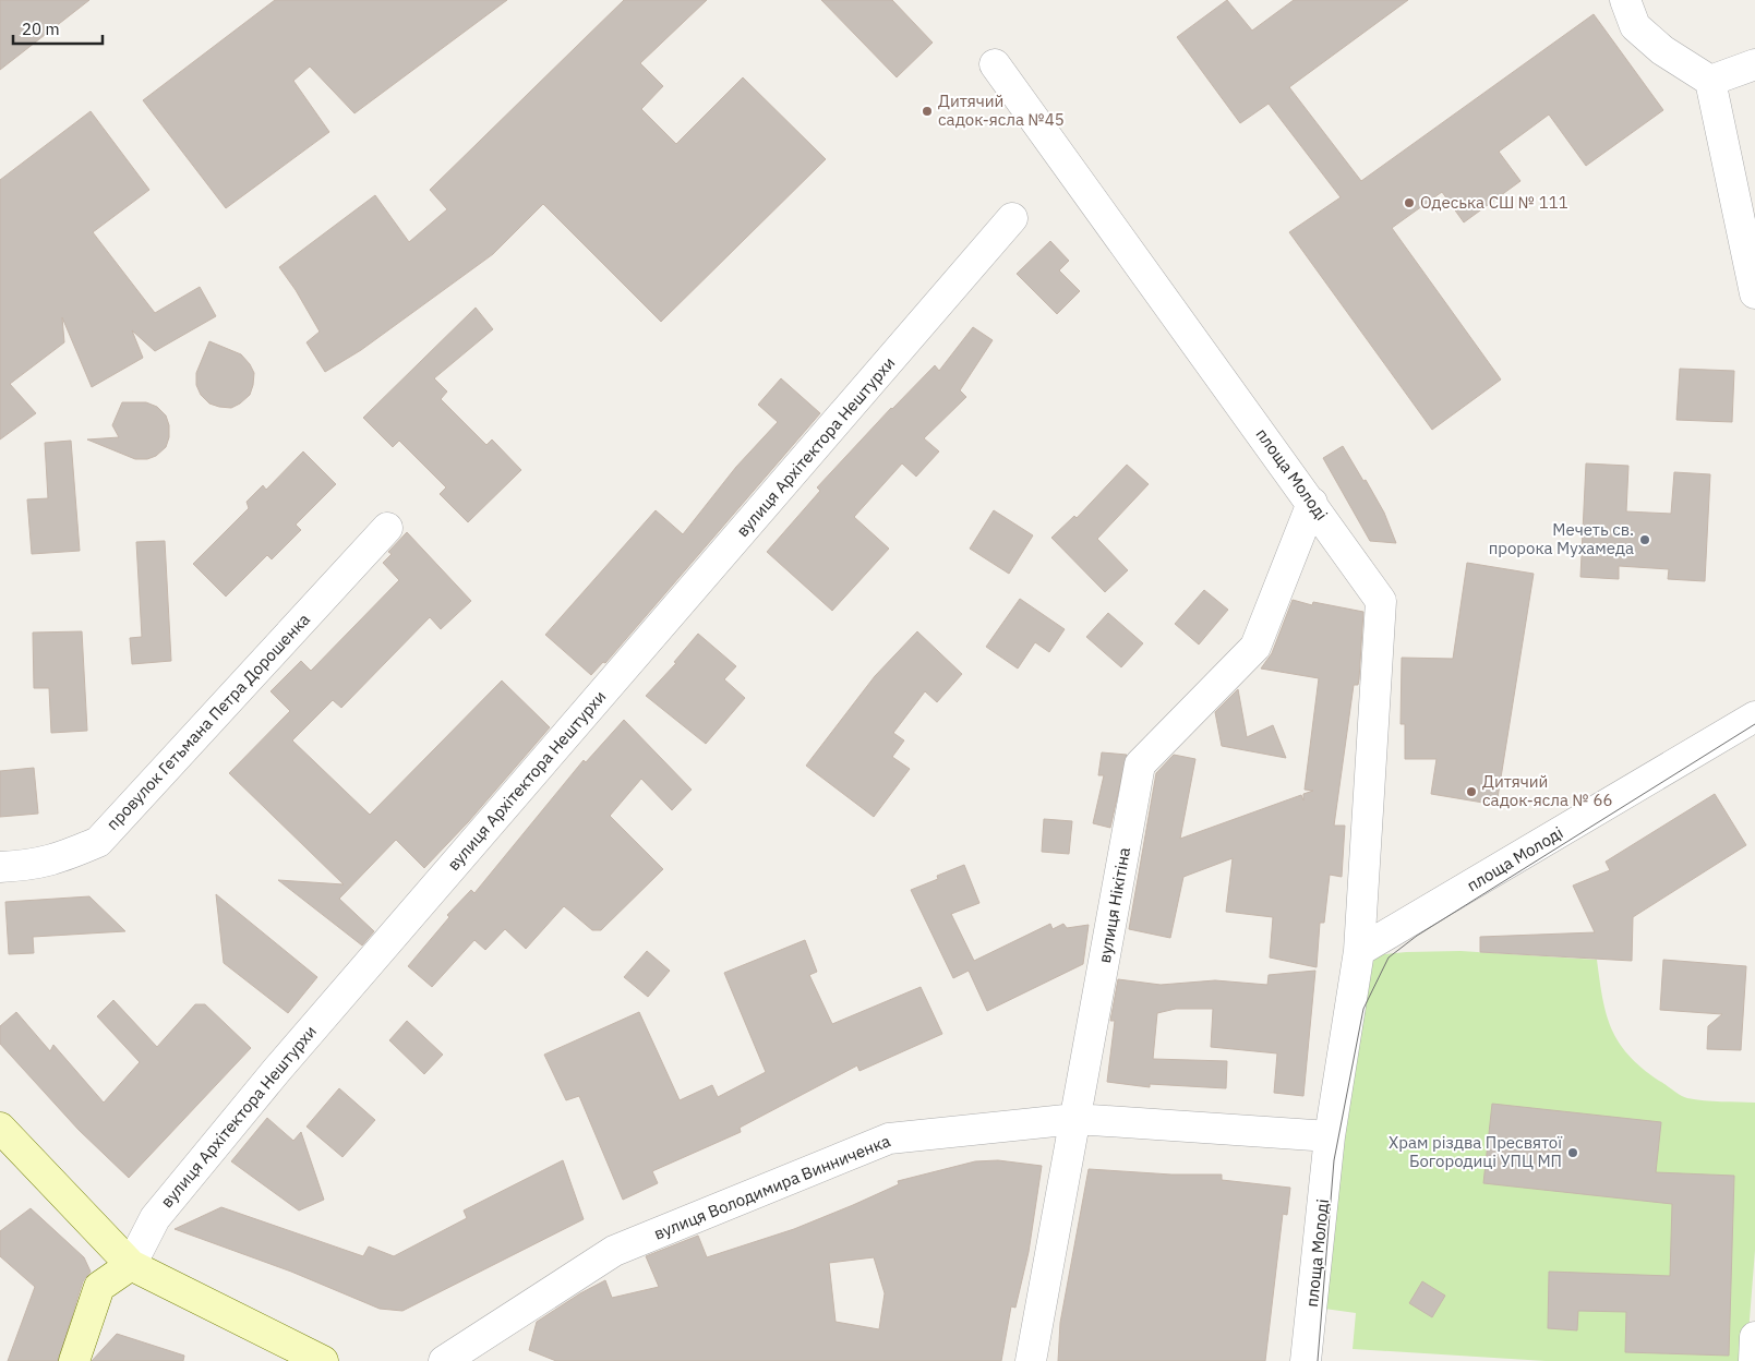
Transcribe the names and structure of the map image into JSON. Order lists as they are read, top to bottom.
{
  "streets": {
    "main road": ["вулиця Архітектора Нештурхи"],
    "street": [
      "площа Молоді",
      "провулок Гетьмана Петра Дорошенка",
      "вулиця Нікітіна",
      "вулиця Володимира Винниченка"
    ]
  },
  "crossings": [
    ["площа Молоді", "вулиця Нікітіна"],
    ["площа Молоді", "вулиця Володимира Винниченка"],
    ["вулиця Нікітіна", "вулиця Володимира Винниченка"]
  ],
  "places": [
    "Дитячий садок-ясла №45",
    "Одеська СШ № 111",
    "Мечеть св. пророка Мухамеда",
    "Дитячий садок-ясла № 66",
    "Храм різдва Пресвятої Богородиці УПЦ МП"
  ],
  "scale_bar": "20 m"
}
